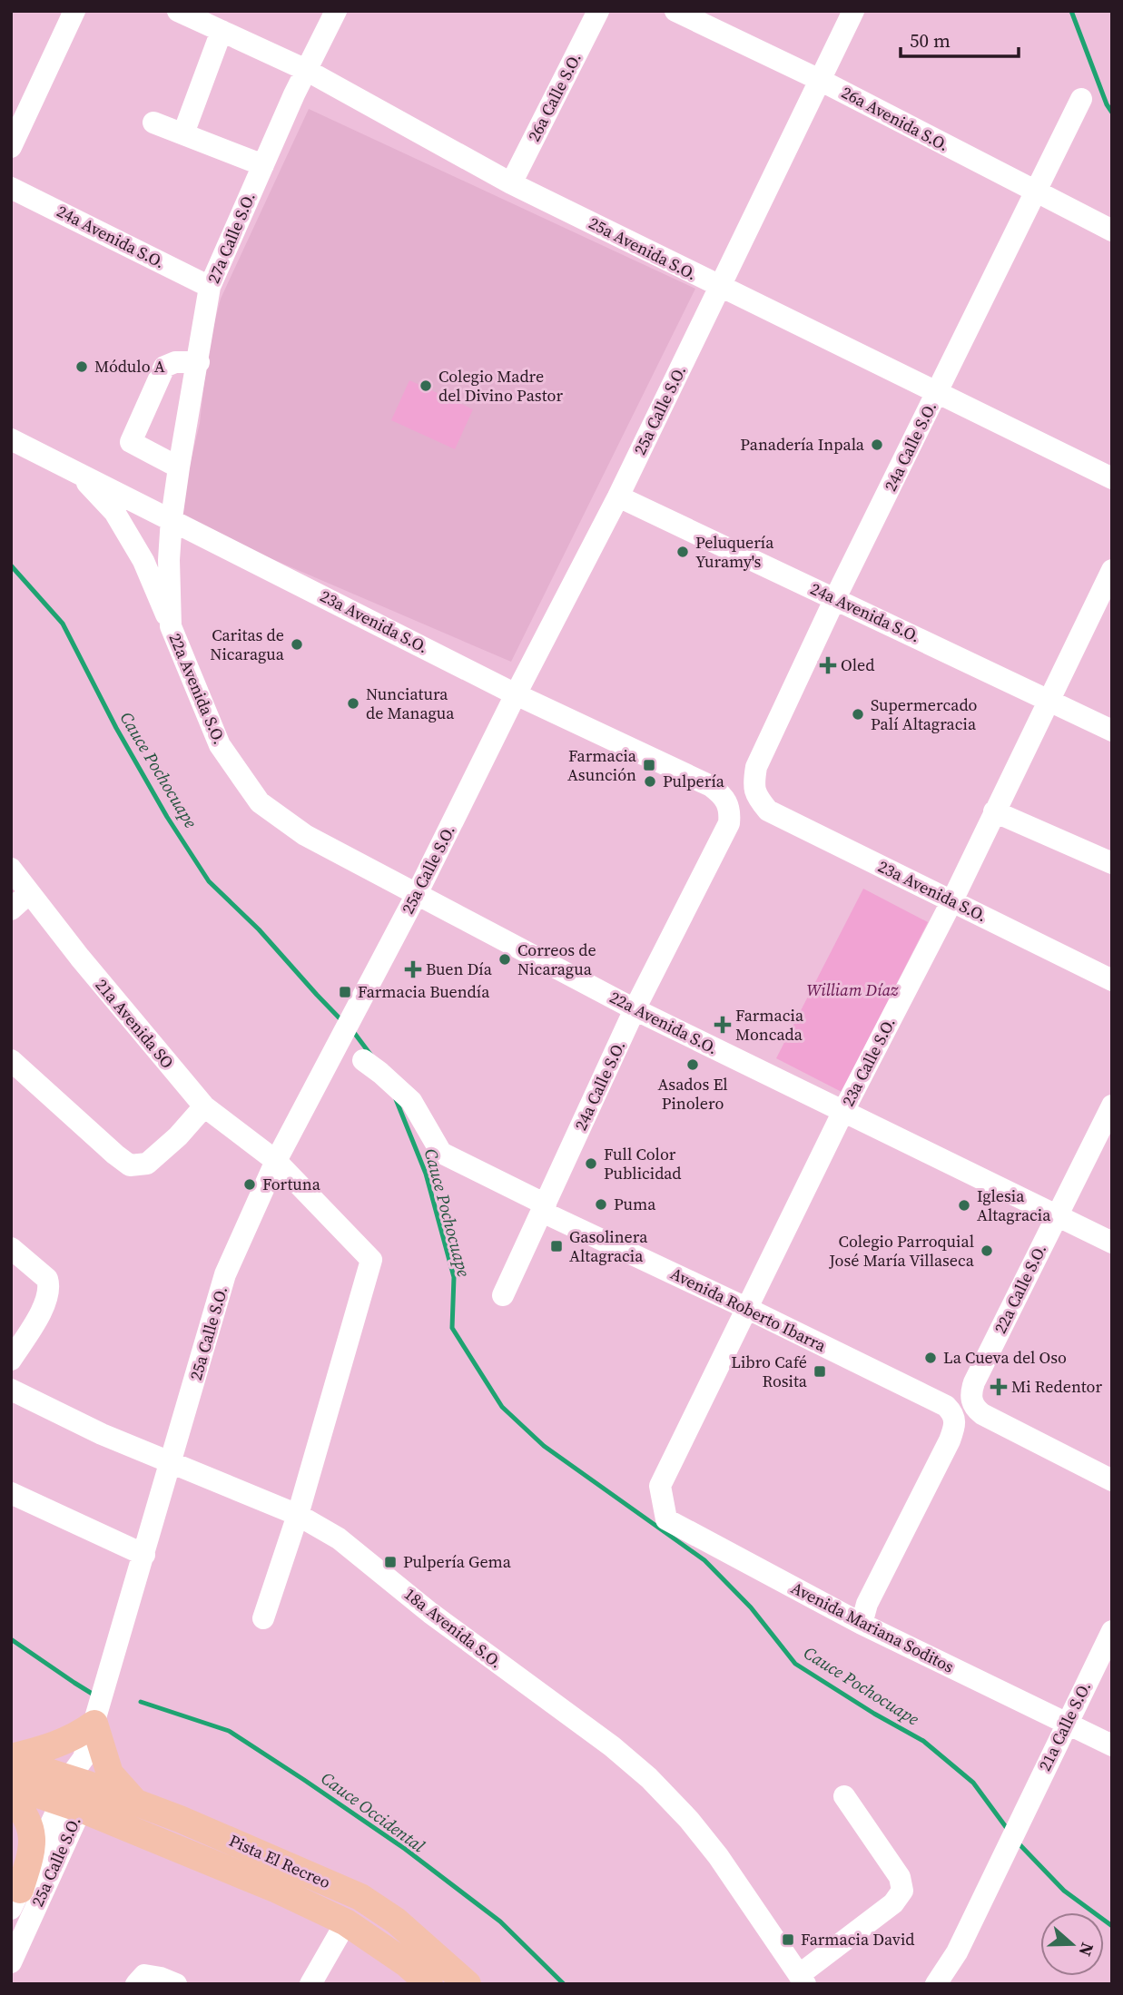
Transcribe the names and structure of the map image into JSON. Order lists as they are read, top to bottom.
{
  "streets": {
    "main road": ["Pista El Recreo"],
    "street": [
      "26a Calle S.O.",
      "26a Avenida S.O.",
      "24a Avenida S.O.",
      "27a Calle S.O.",
      "25a Avenida S.O.",
      "25a Calle S.O.",
      "24a Calle S.O.",
      "23a Avenida S.O.",
      "22a Avenida S.O.",
      "21a Avenida SO",
      "23a Calle S.O.",
      "22a Calle S.O.",
      "Avenida Roberto Ibarra",
      "Avenida Mariana Soditos",
      "18a Avenida S.O.",
      "21a Calle S.O."
    ]
  },
  "crossings": [
    ["26a Calle S.O.", "25a Avenida S.O."],
    ["26a Avenida S.O.", "25a Calle S.O."],
    ["26a Avenida S.O.", "24a Calle S.O."],
    ["24a Avenida S.O.", "27a Calle S.O."],
    ["24a Avenida S.O.", "25a Calle S.O."],
    ["24a Avenida S.O.", "24a Calle S.O."],
    ["24a Avenida S.O.", "23a Calle S.O."],
    ["27a Calle S.O.", "25a Avenida S.O."],
    ["27a Calle S.O.", "23a Avenida S.O."],
    ["27a Calle S.O.", "22a Avenida S.O."],
    ["25a Avenida S.O.", "25a Calle S.O."],
    ["25a Avenida S.O.", "24a Calle S.O."],
    ["25a Calle S.O.", "23a Avenida S.O."],
    ["25a Calle S.O.", "22a Avenida S.O."],
    ["25a Calle S.O.", "21a Avenida SO"],
    ["25a Calle S.O.", "18a Avenida S.O."],
    ["25a Calle S.O.", "Pista El Recreo"],
    ["24a Calle S.O.", "23a Avenida S.O."],
    ["24a Calle S.O.", "22a Avenida S.O."],
    ["24a Calle S.O.", "Avenida Roberto Ibarra"],
    ["23a Avenida S.O.", "22a Avenida S.O."],
    ["23a Avenida S.O.", "23a Calle S.O."],
    ["22a Avenida S.O.", "23a Calle S.O."],
    ["22a Avenida S.O.", "22a Calle S.O."],
    ["21a Avenida SO", "18a Avenida S.O."],
    ["23a Calle S.O.", "Avenida Roberto Ibarra"],
    ["23a Calle S.O.", "Avenida Mariana Soditos"],
    ["22a Calle S.O.", "Avenida Roberto Ibarra"],
    ["22a Calle S.O.", "Avenida Mariana Soditos"],
    ["Avenida Mariana Soditos", "21a Calle S.O."]
  ],
  "water": ["Cauce Pochocuape", "Cauce Occidental"],
  "parks": ["William Díaz"],
  "places": {
    "other": [
      "Módulo A",
      "Colegio Madre del Divino Pastor",
      "Panadería Inpala",
      "Peluquería Yuramy's",
      "Caritas de Nicaragua",
      "Nunciatura de Managua",
      "Supermercado Palí Altagracia",
      "Pulpería",
      "Correos de Nicaragua",
      "Asados El Pinolero",
      "Full Color Publicidad",
      "Fortuna",
      "Puma",
      "Iglesia Altagracia",
      "Colegio Parroquial José María Villaseca",
      "La Cueva del Oso"
    ],
    "health": [
      "Oled",
      "Buen Día",
      "Farmacia Moncada",
      "Mi Redentor"
    ],
    "transit": [
      "Farmacia Asunción",
      "Farmacia Buendía",
      "Gasolinera Altagracia",
      "Libro Café Rosita",
      "Pulpería Gema",
      "Farmacia David"
    ]
  },
  "scale_bar": "50 m",
  "north": "right"
}
